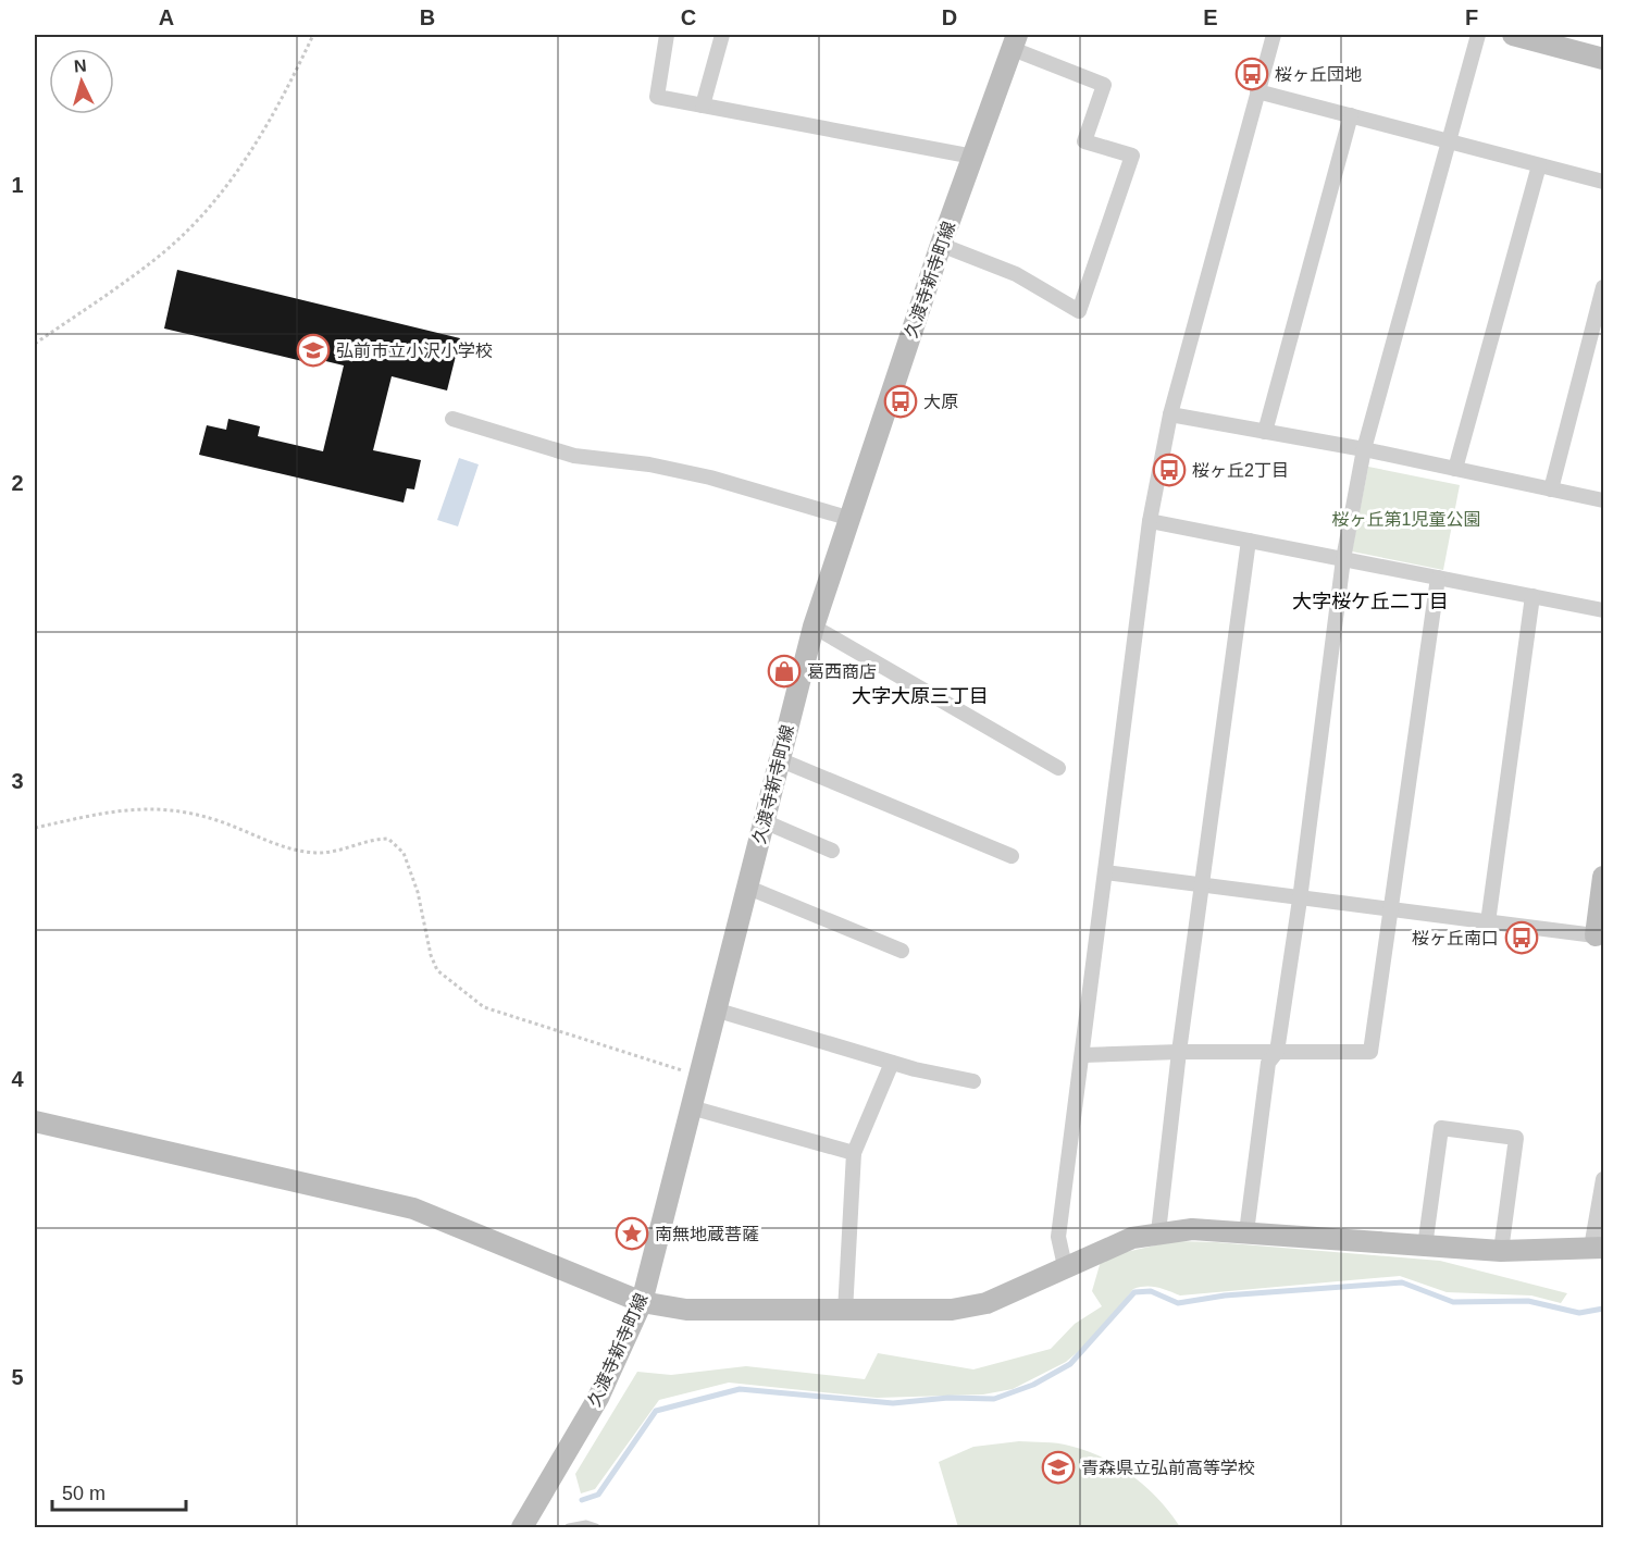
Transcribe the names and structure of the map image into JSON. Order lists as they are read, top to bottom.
{
  "streets": {
    "street": ["久渡寺新寺町線"]
  },
  "districts": ["大字桜ケ丘二丁目", "大字大原三丁目"],
  "parks": ["桜ヶ丘第1児童公園"],
  "places": {
    "bus stop": [
      "桜ヶ丘団地",
      "大原",
      "桜ヶ丘2丁目",
      "桜ヶ丘南口"
    ],
    "school or university": ["弘前市立小沢小学校", "青森県立弘前高等学校"],
    "shop": ["葛西商店"],
    "place": ["南無地蔵菩薩"]
  },
  "scale_bar": "50 m",
  "north": "top",
  "grid": {
    "columns": [
      "A",
      "B",
      "C",
      "D",
      "E",
      "F"
    ],
    "rows": [
      "1",
      "2",
      "3",
      "4",
      "5"
    ]
  }
}
